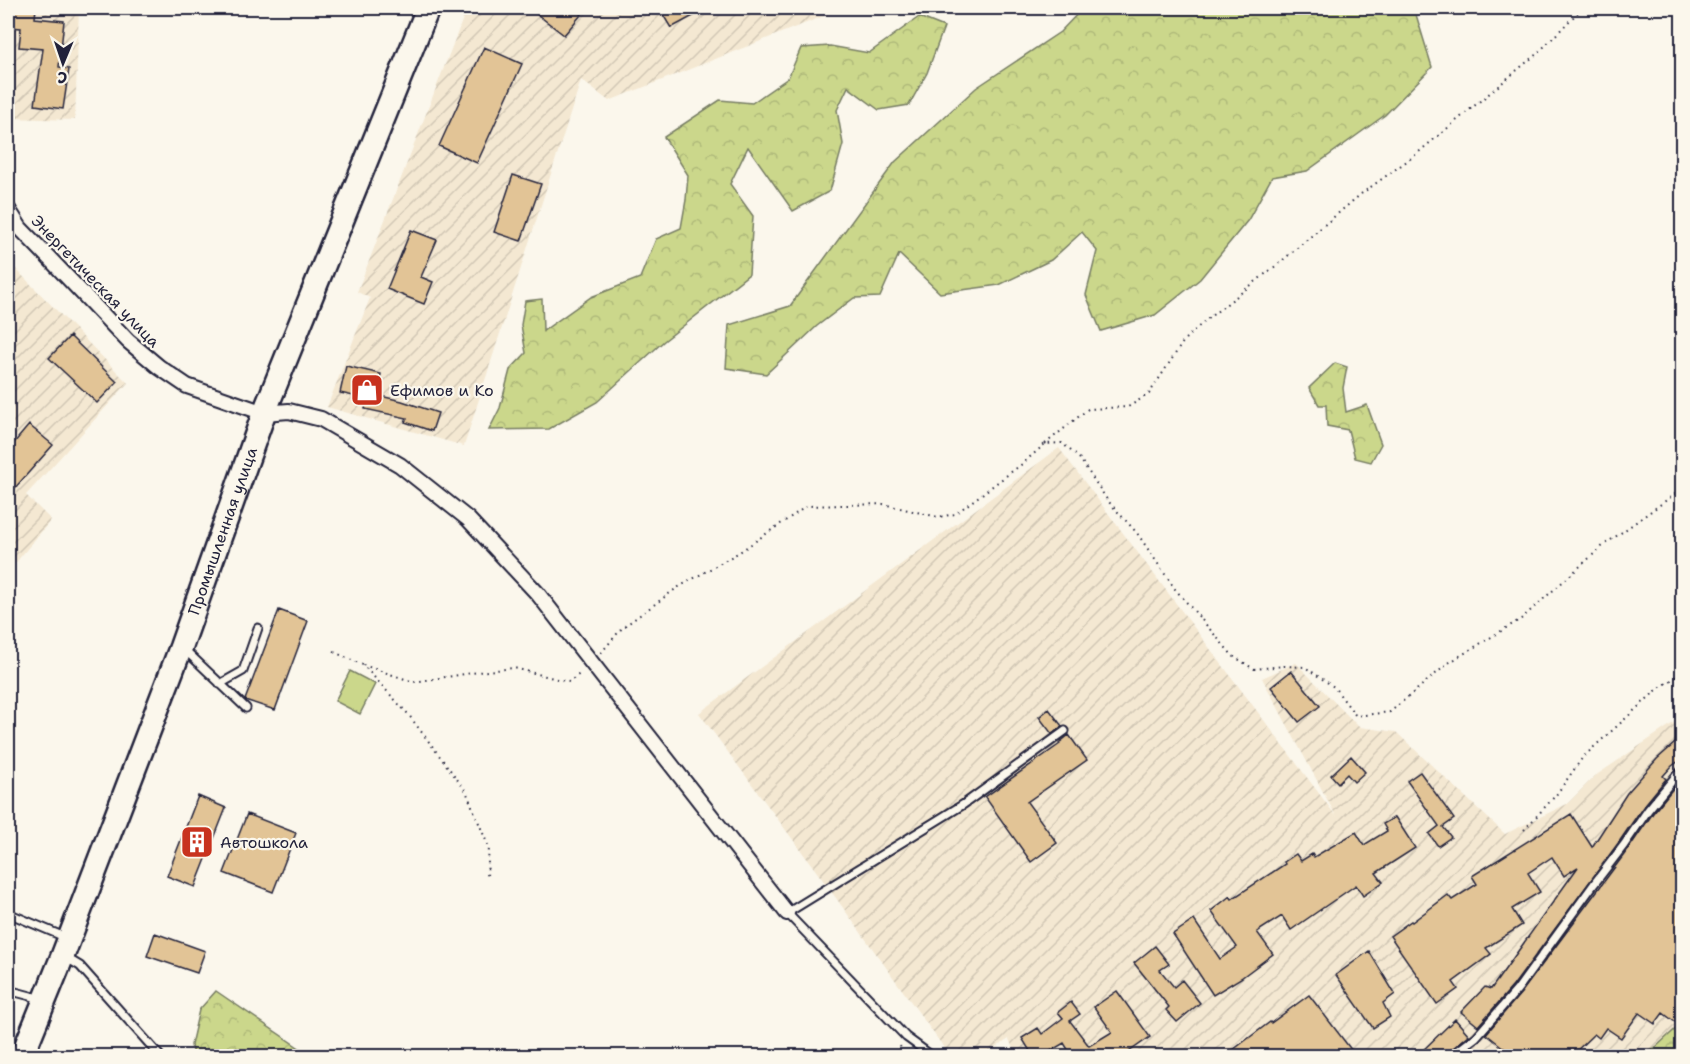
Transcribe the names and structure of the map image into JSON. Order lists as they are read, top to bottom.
{
  "streets": {
    "main road": ["Промышленная улица"],
    "street": ["Энергетическая улица"]
  },
  "crossings": [
    ["Энергетическая улица", "Промышленная улица"]
  ],
  "places": {
    "shop": ["Ефимов и Ко"],
    "building": ["Автошкола"]
  },
  "north": "bottom"
}
